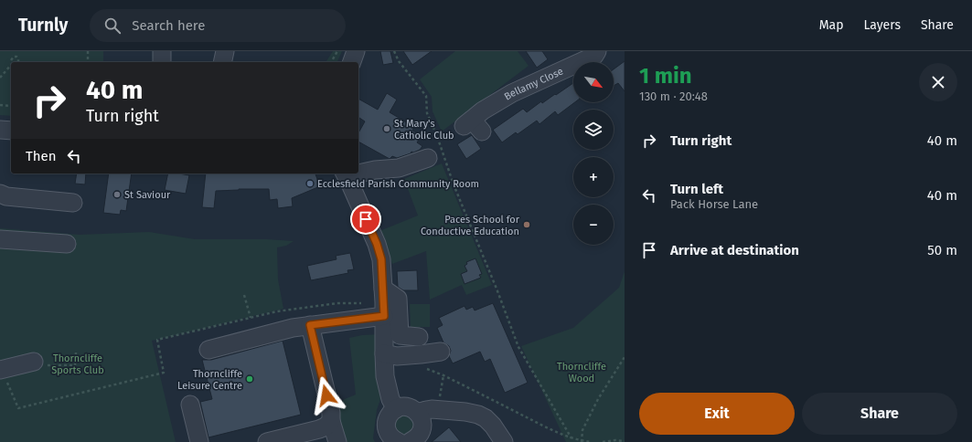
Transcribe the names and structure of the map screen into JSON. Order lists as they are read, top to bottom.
{
  "streets": {
    "street": ["Bellamy Close"]
  },
  "parks": ["Thorncliffe Sports Club", "Thorncliffe Wood"],
  "places": [
    "St Mary's Catholic Club",
    "Ecclesfield Parish Community Room",
    "St Saviour",
    "Paces School for Conductive Education",
    "Thorncliffe Leisure Centre"
  ],
  "north": "bottom right",
  "page": {
    "header": "Turnly",
    "search": "Search here",
    "nav": ["Map", "Layers", "Share"],
    "heading": ["1 min", "130 m · 20:48"],
    "map_buttons": ["+", "−"],
    "turn": ["40 m", "Turn right"],
    "list": [
      {
        "name": "Turn right",
        "value": "40 m"
      },
      {
        "name": "Turn left",
        "note": "Pack Horse Lane",
        "value": "40 m"
      },
      {
        "name": "Arrive at destination",
        "value": "50 m"
      }
    ],
    "then": "Then",
    "buttons": ["Exit", "Share"]
  }
}
